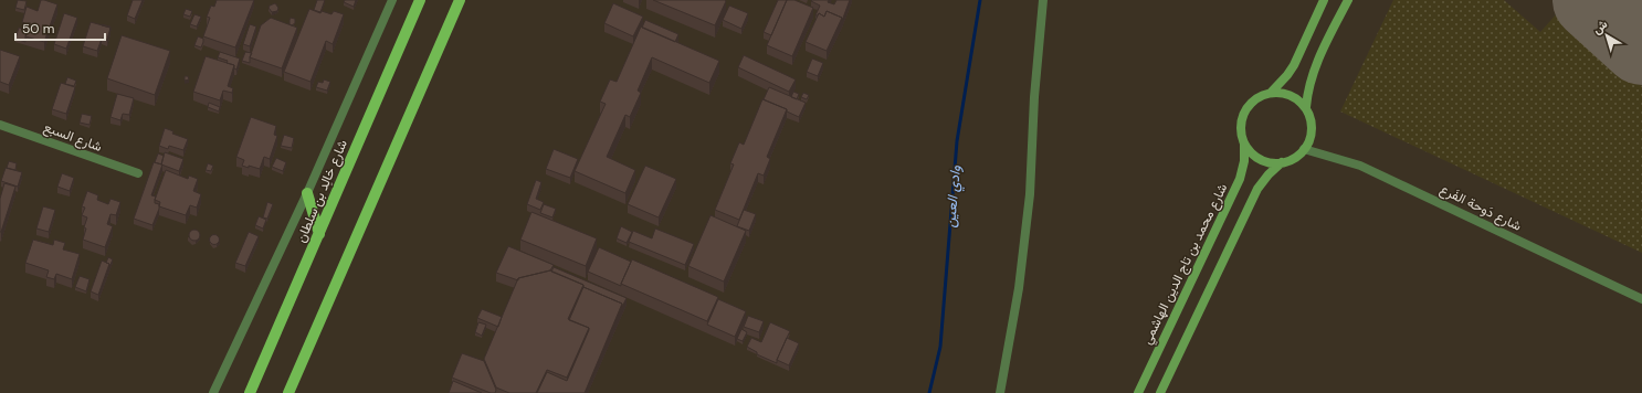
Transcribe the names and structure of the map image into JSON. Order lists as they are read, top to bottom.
{
  "streets": {
    "main road": ["شارع خالِد بن سلطان"],
    "street": ["شارع السبع", "شارع دَوحة الفَرع", "شارع محمد بن تاج الدين الهاشمي"]
  },
  "crossings": [
    ["شارع دَوحة الفَرع", "شارع محمد بن تاج الدين الهاشمي"]
  ],
  "water": ["وادي العين"],
  "scale_bar": "50 m",
  "north": "top left"
}
